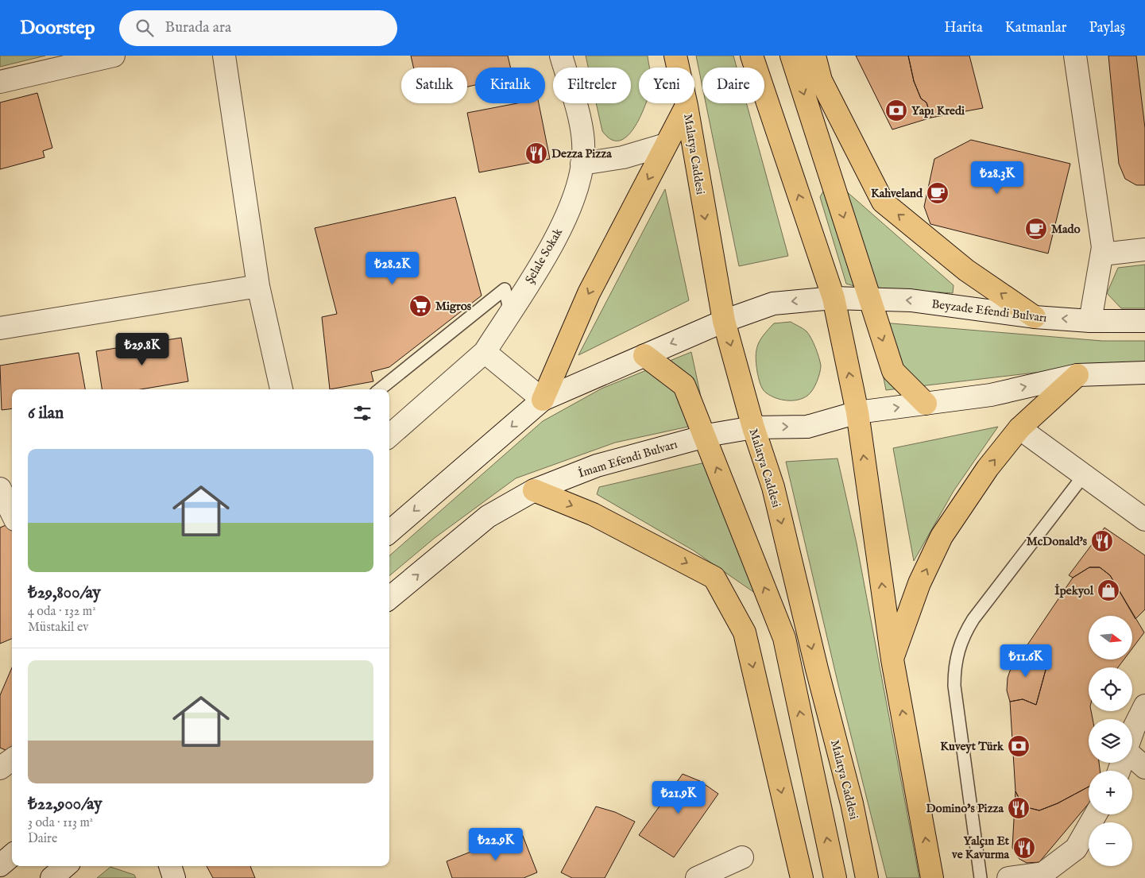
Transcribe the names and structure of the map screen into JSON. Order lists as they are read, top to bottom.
{
  "streets": {
    "highway": ["Malatya Caddesi"],
    "street": ["Şelale Sokak", "Beyzade Efendi Bulvarı", "İmam Efendi Bulvarı"]
  },
  "crossings": [
    ["Malatya Caddesi", "İmam Efendi Bulvarı"]
  ],
  "places": {
    "bank": ["Yapı Kredi", "Kuveyt Türk"],
    "restaurant": [
      "Dezza Pizza",
      "McDonald's",
      "Domino's Pizza",
      "Yalçın Et ve Kavurma"
    ],
    "cafe": ["Kahveland", "Mado"],
    "supermarket": ["Migros"],
    "shop": ["İpekyol"]
  },
  "north": "right",
  "page": {
    "header": "Doorstep",
    "search": "Burada ara",
    "nav": ["Harita", "Katmanlar", "Paylaş"],
    "chip": [
      "Satılık",
      "Kiralık",
      "Filtreler",
      "Yeni",
      "Daire"
    ],
    "price": [
      "₺28.3K",
      "₺28.2K",
      "₺29.8K",
      "₺11.6K",
      "₺21.9K",
      "₺22.9K"
    ],
    "heading": "6 ilan",
    "list": [
      {
        "name": "₺29,800/ay",
        "note": "4 oda · 132 m² · Müstakil ev"
      },
      {
        "name": "₺22,900/ay",
        "note": "3 oda · 113 m² · Daire"
      }
    ],
    "map_buttons": ["+", "−"]
  }
}
